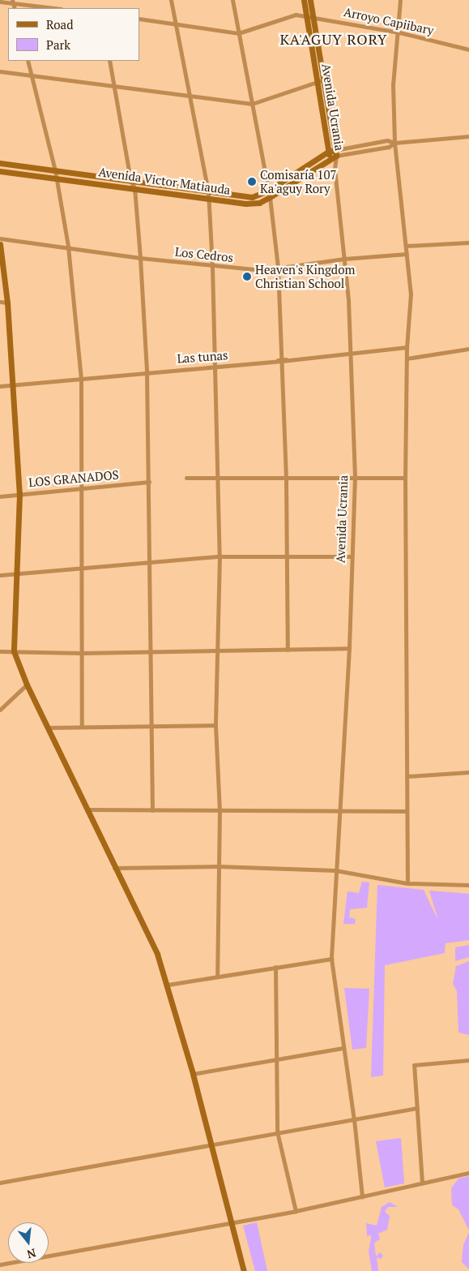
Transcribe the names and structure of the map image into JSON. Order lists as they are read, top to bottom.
{
  "streets": {
    "street": [
      "Arroyo Capiibary",
      "Avenida Ucrania",
      "Avenida Victor Matiauda",
      "Los Cedros",
      "Las tunas",
      "LOS GRANADOS"
    ]
  },
  "crossings": [
    ["Arroyo Capiibary", "Avenida Ucrania"],
    ["Avenida Ucrania", "Avenida Victor Matiauda"],
    ["Avenida Ucrania", "Los Cedros"],
    ["Avenida Ucrania", "Las tunas"]
  ],
  "districts": ["KA'AGUY RORY"],
  "places": ["Comisaría 107 Ka'aguy Rory", "Heaven's Kingdom Christian School"],
  "legend": ["Road", "Park"],
  "north": "bottom"
}
